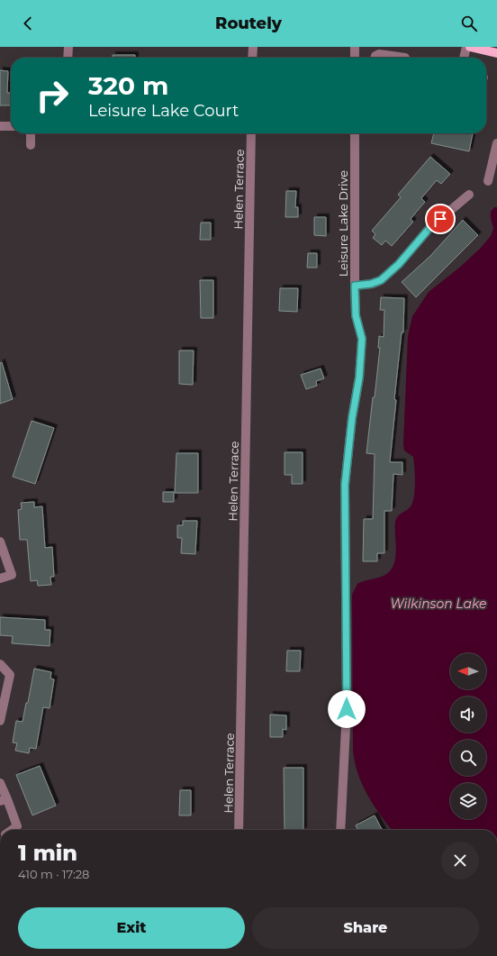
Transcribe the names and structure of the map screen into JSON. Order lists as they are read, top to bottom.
{
  "streets": {
    "street": ["Helen Terrace", "Leisure Lake Drive"]
  },
  "water": ["Wilkinson Lake"],
  "north": "left",
  "page": {
    "header": "Routely",
    "turn": ["320 m", "Leisure Lake Court"],
    "heading": ["1 min", "410 m · 17:28"],
    "buttons": ["Exit", "Share"]
  }
}
